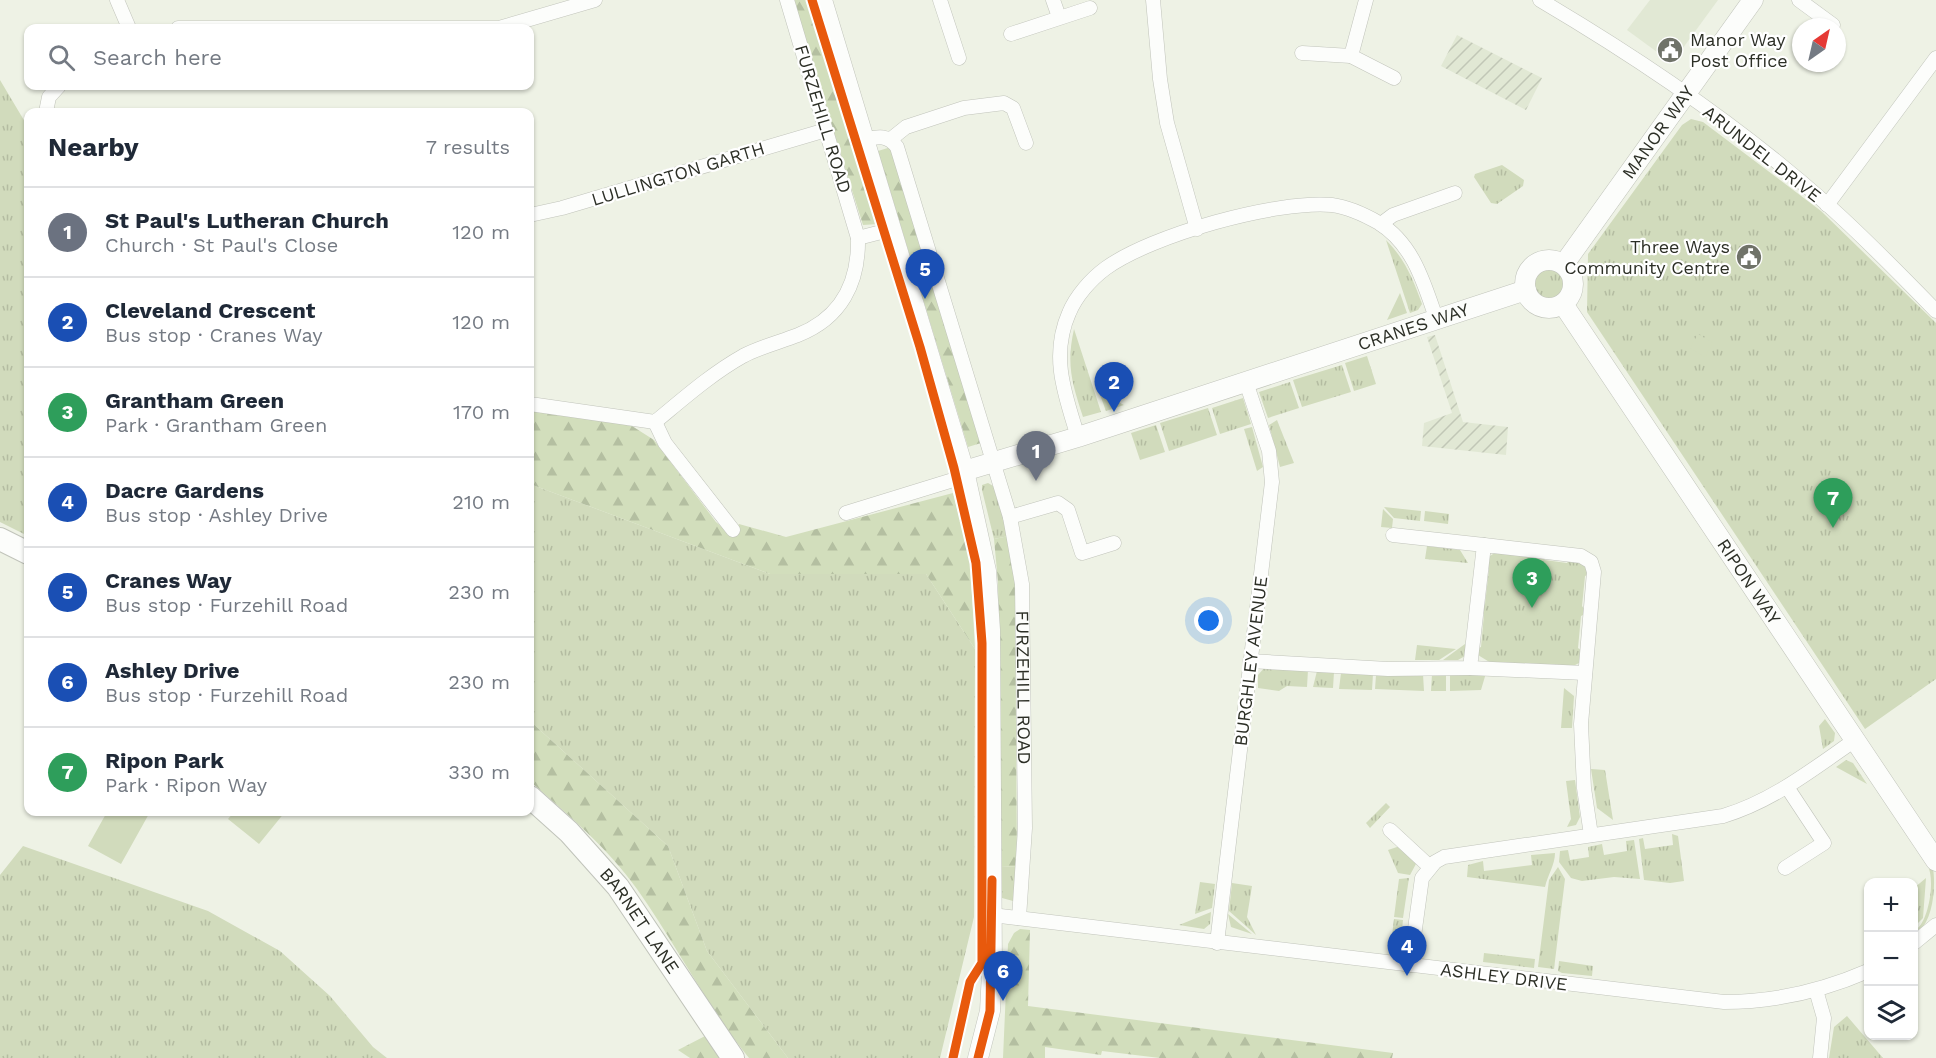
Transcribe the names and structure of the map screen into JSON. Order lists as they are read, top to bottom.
{
  "streets": {
    "main road": ["BARNET LANE"],
    "street": [
      "FURZEHILL ROAD",
      "MANOR WAY",
      "ARUNDEL DRIVE",
      "LULLINGTON GARTH",
      "CRANES WAY",
      "RIPON WAY",
      "BURGHLEY AVENUE",
      "ASHLEY DRIVE"
    ]
  },
  "crossings": [
    ["FURZEHILL ROAD", "LULLINGTON GARTH"],
    ["FURZEHILL ROAD", "CRANES WAY"],
    ["FURZEHILL ROAD", "ASHLEY DRIVE"],
    ["MANOR WAY", "ARUNDEL DRIVE"],
    ["MANOR WAY", "CRANES WAY"],
    ["MANOR WAY", "RIPON WAY"],
    ["CRANES WAY", "RIPON WAY"],
    ["CRANES WAY", "BURGHLEY AVENUE"],
    ["BURGHLEY AVENUE", "ASHLEY DRIVE"]
  ],
  "places": {
    "public building": ["Manor Way Post Office", "Three Ways Community Centre"]
  },
  "north": "top right",
  "page": {
    "search": "Search here",
    "heading": ["Nearby", "7 results"],
    "list": [
      {
        "mark": "1",
        "name": "St Paul's Lutheran Church",
        "note": "Church · St Paul's Close",
        "value": "120 m"
      },
      {
        "mark": "2",
        "name": "Cleveland Crescent",
        "note": "Bus stop · Cranes Way",
        "value": "120 m"
      },
      {
        "mark": "3",
        "name": "Grantham Green",
        "note": "Park · Grantham Green",
        "value": "170 m"
      },
      {
        "mark": "4",
        "name": "Dacre Gardens",
        "note": "Bus stop · Ashley Drive",
        "value": "210 m"
      },
      {
        "mark": "5",
        "name": "Cranes Way",
        "note": "Bus stop · Furzehill Road",
        "value": "230 m"
      },
      {
        "mark": "6",
        "name": "Ashley Drive",
        "note": "Bus stop · Furzehill Road",
        "value": "230 m"
      },
      {
        "mark": "7",
        "name": "Ripon Park",
        "note": "Park · Ripon Way",
        "value": "330 m"
      }
    ],
    "pins": [
      "5",
      "2",
      "1",
      "7",
      "3",
      "4",
      "6"
    ],
    "map_buttons": ["+", "−"]
  }
}
